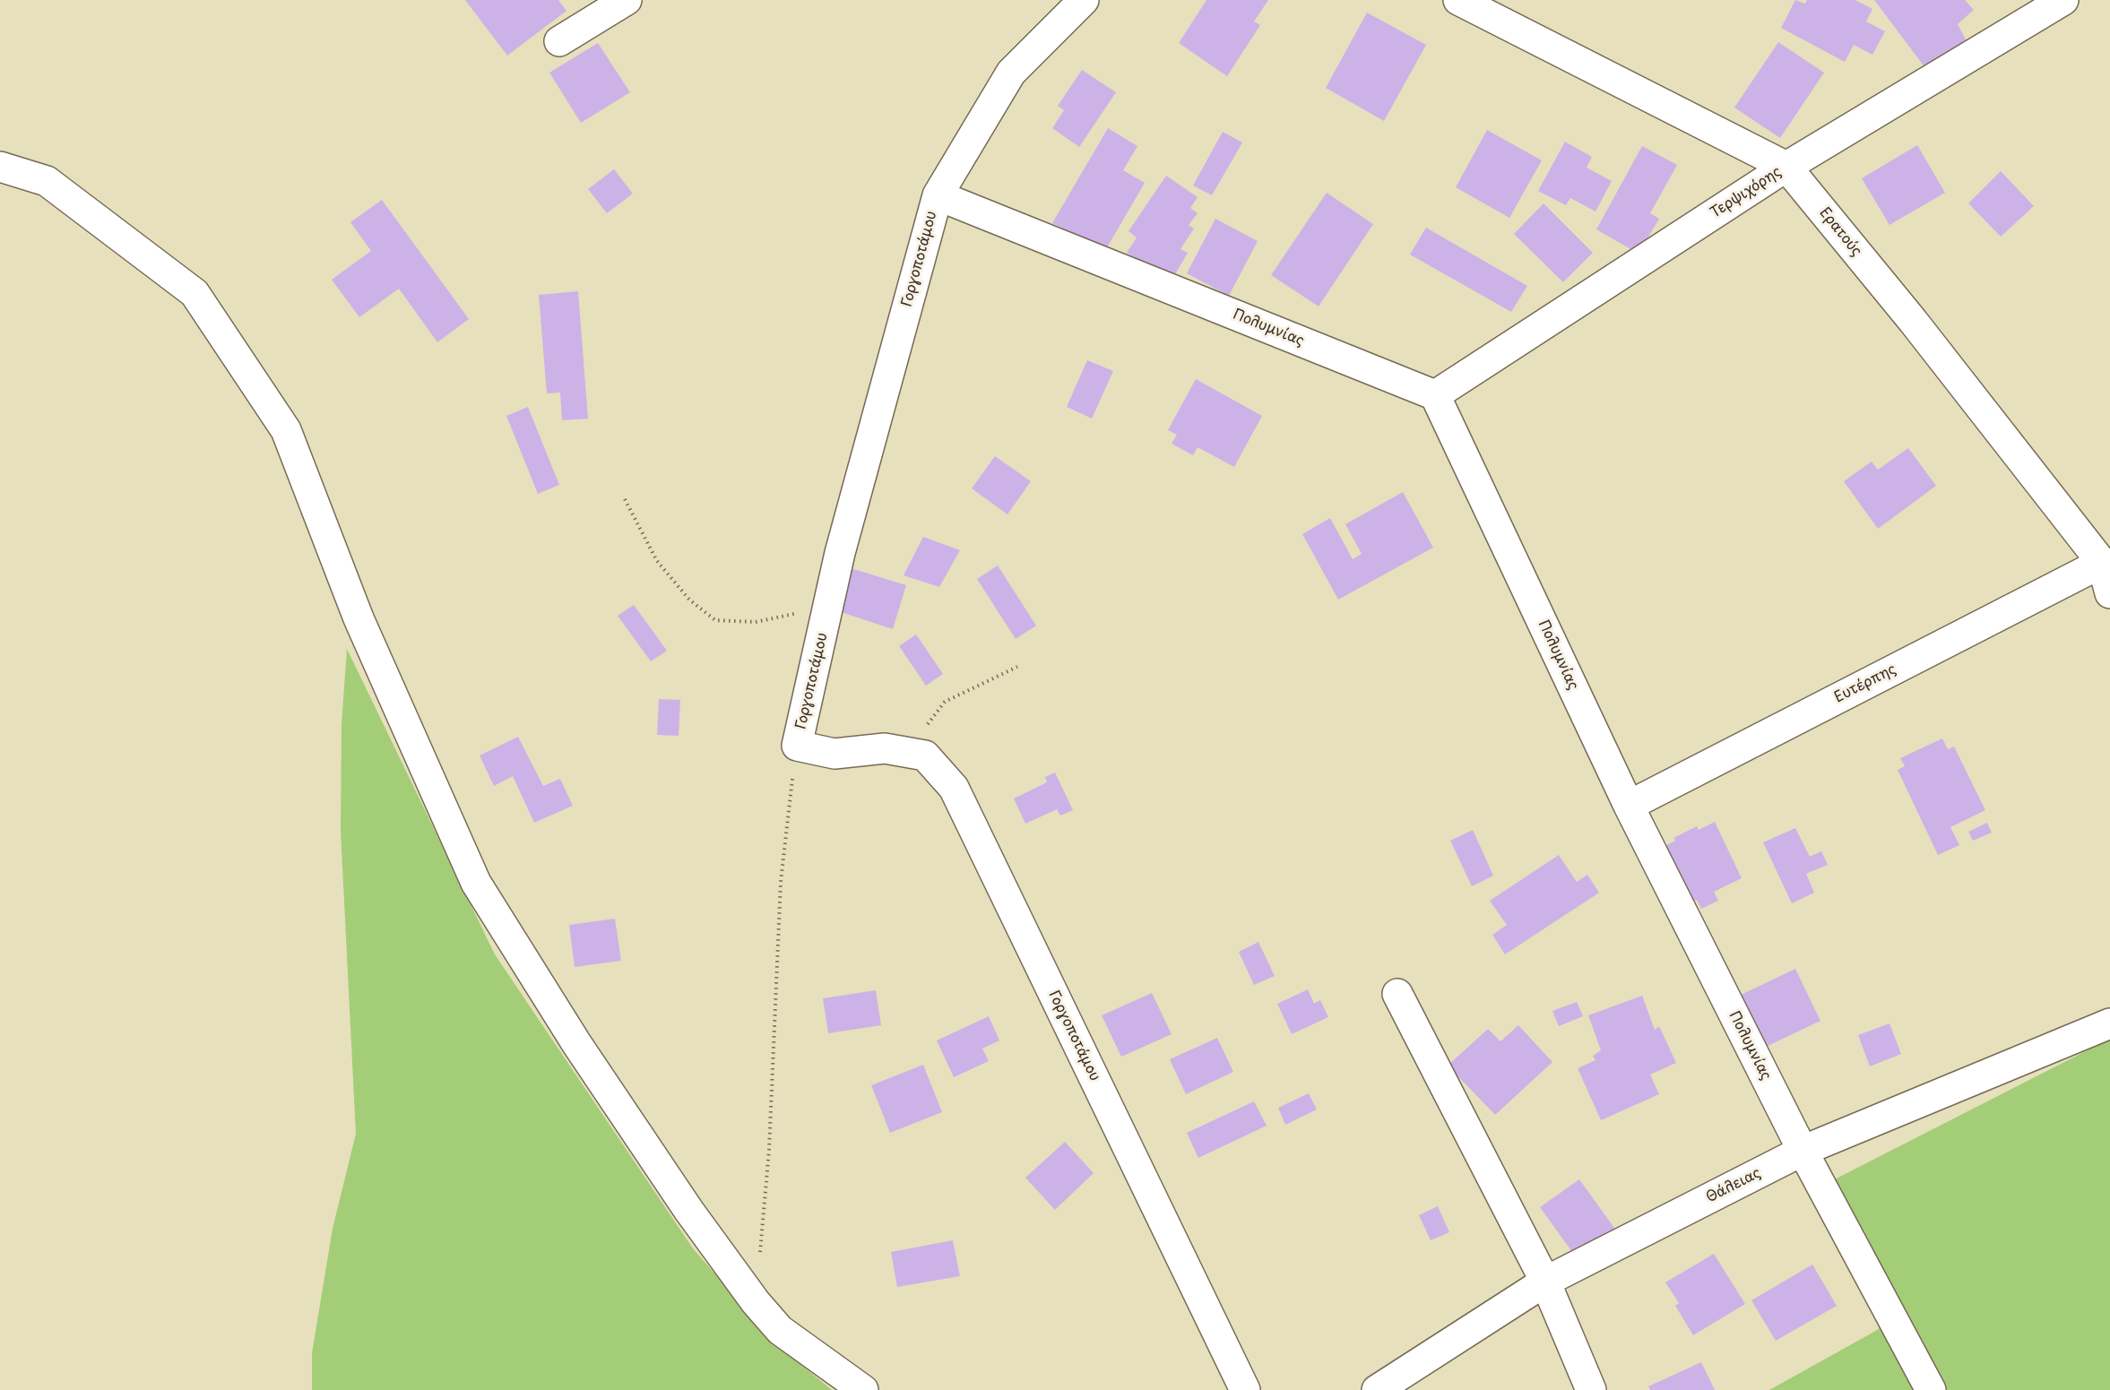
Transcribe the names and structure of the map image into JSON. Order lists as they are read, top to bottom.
{
  "streets": {
    "street": [
      "Τερψιχόρης",
      "Ερατούς",
      "Γοργοποτάμου",
      "Πολυμνίας",
      "Ευτέρπης",
      "Θάλειας"
    ]
  },
  "crossings": [
    ["Τερψιχόρης", "Ερατούς"],
    ["Τερψιχόρης", "Πολυμνίας"],
    ["Ερατούς", "Ευτέρπης"],
    ["Γοργοποτάμου", "Πολυμνίας"],
    ["Πολυμνίας", "Ευτέρπης"],
    ["Πολυμνίας", "Θάλειας"]
  ]
}
